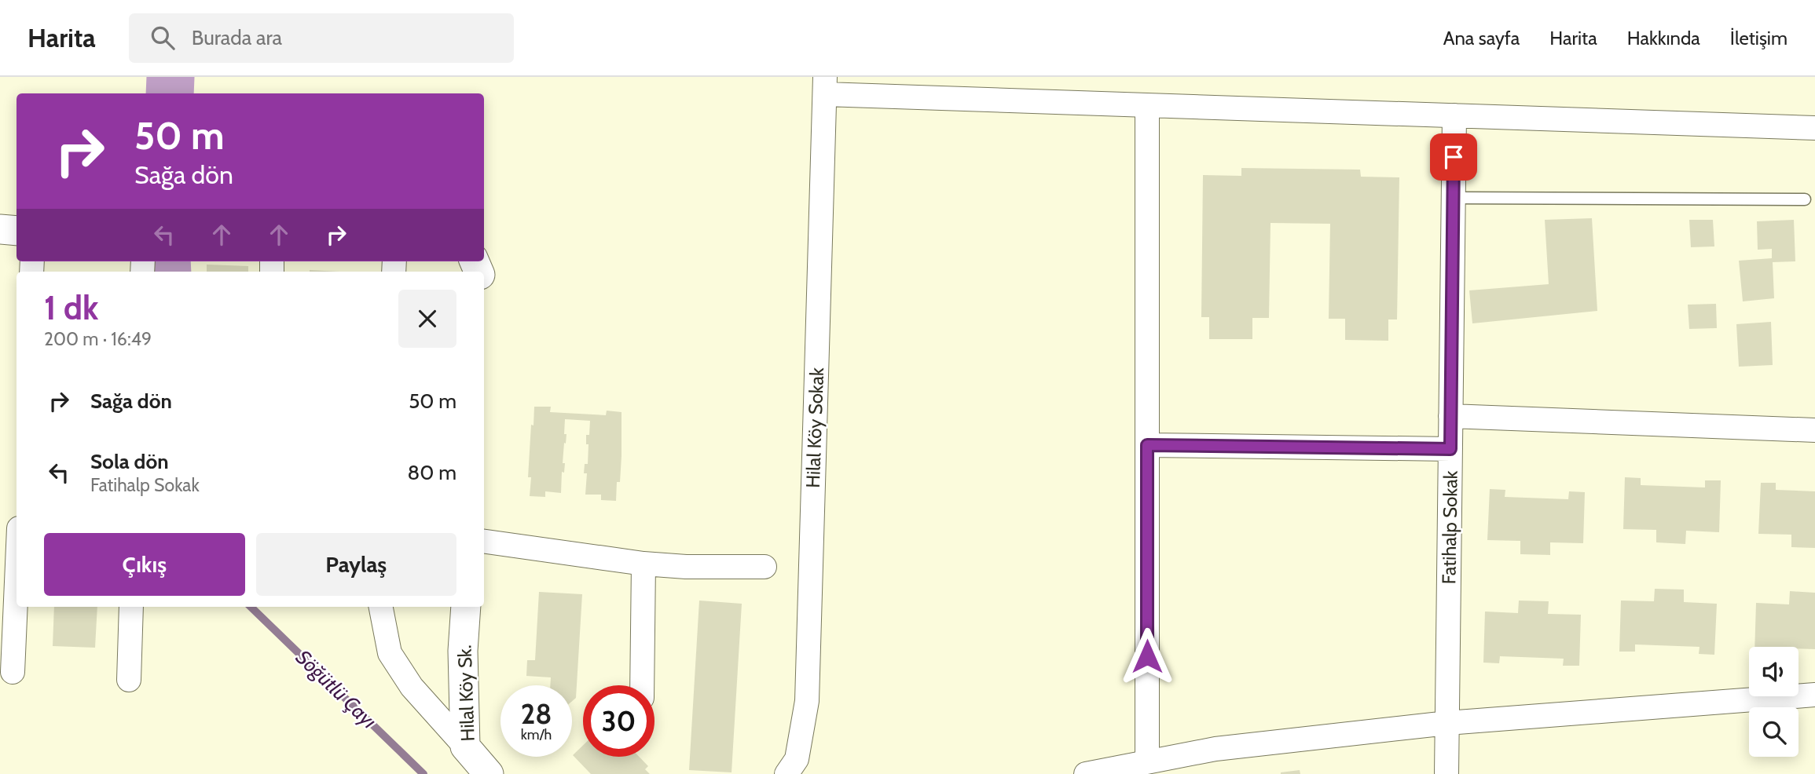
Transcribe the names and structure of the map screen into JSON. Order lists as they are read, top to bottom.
{
  "streets": {
    "street": ["Hilal Köy Sokak", "Fatihalp Sokak", "Hilal Köy Sk."]
  },
  "water": ["Söğütlü Çayı"],
  "page": {
    "header": "Harita",
    "search": "Burada ara",
    "nav": [
      "Ana sayfa",
      "Harita",
      "Hakkında",
      "İletişim"
    ],
    "turn": ["50 m", "Sağa dön"],
    "heading": ["1 dk", "200 m · 16:49"],
    "list": [
      {
        "name": "Sağa dön",
        "value": "50 m"
      },
      {
        "name": "Sola dön",
        "note": "Fatihalp Sokak",
        "value": "80 m"
      }
    ],
    "buttons": ["Çıkış", "Paylaş"],
    "speed": "28 km/h",
    "limit": "30"
  }
}
